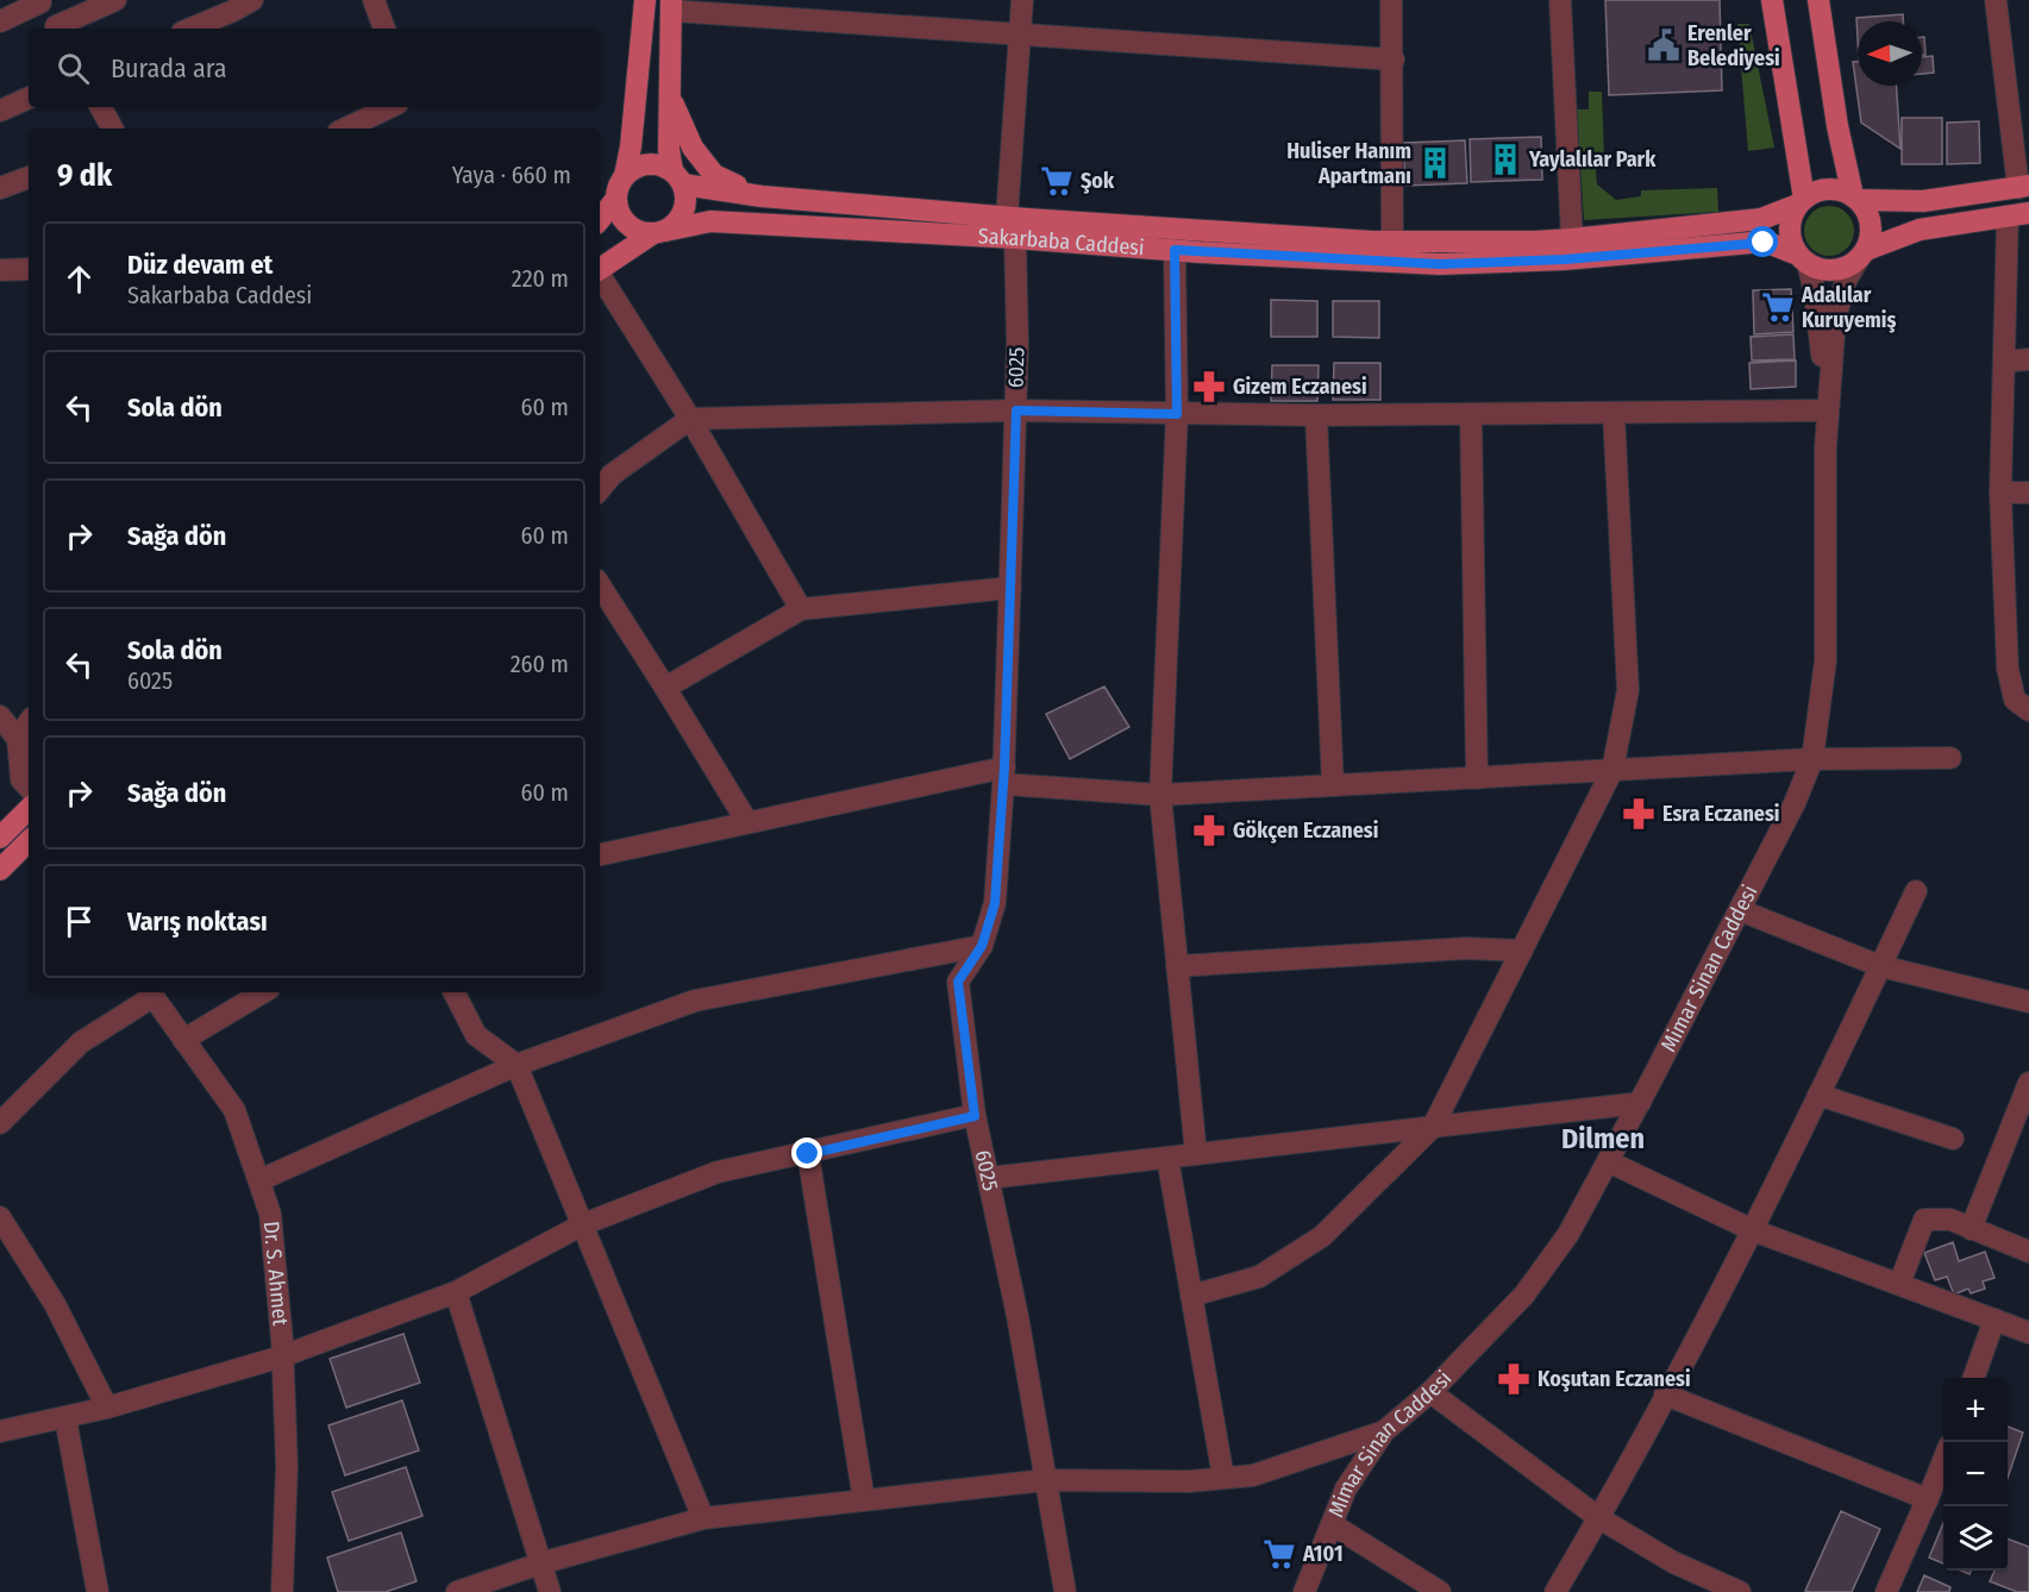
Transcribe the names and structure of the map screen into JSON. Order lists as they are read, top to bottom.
{
  "streets": {
    "main road": ["Sakarbaba Caddesi"],
    "street": ["6025", "Mimar Sinan Caddesi", "Dr. S. Ahmet"]
  },
  "crossings": [
    ["Sakarbaba Caddesi", "6025"],
    ["Sakarbaba Caddesi", "Mimar Sinan Caddesi"]
  ],
  "districts": ["Dilmen"],
  "places": {
    "public building": ["Erenler Belediyesi"],
    "building": ["Yaylalılar Park", "Huliser Hanım Apartmanı"],
    "supermarket": ["Şok", "Adalılar Kuruyemiş", "A101"],
    "pharmacy": [
      "Gizem Eczanesi",
      "Esra Eczanesi",
      "Gökçen Eczanesi",
      "Koşutan Eczanesi"
    ]
  },
  "north": "left",
  "page": {
    "search": "Burada ara",
    "heading": ["9 dk", "Yaya · 660 m"],
    "list": [
      ["Düz devam et", "Sakarbaba Caddesi", "220 m"],
      ["Sola dön", "60 m"],
      ["Sağa dön", "60 m"],
      ["Sola dön", "6025", "260 m"],
      ["Sağa dön", "60 m"],
      "Varış noktası"
    ],
    "map_buttons": ["+", "−"]
  }
}
